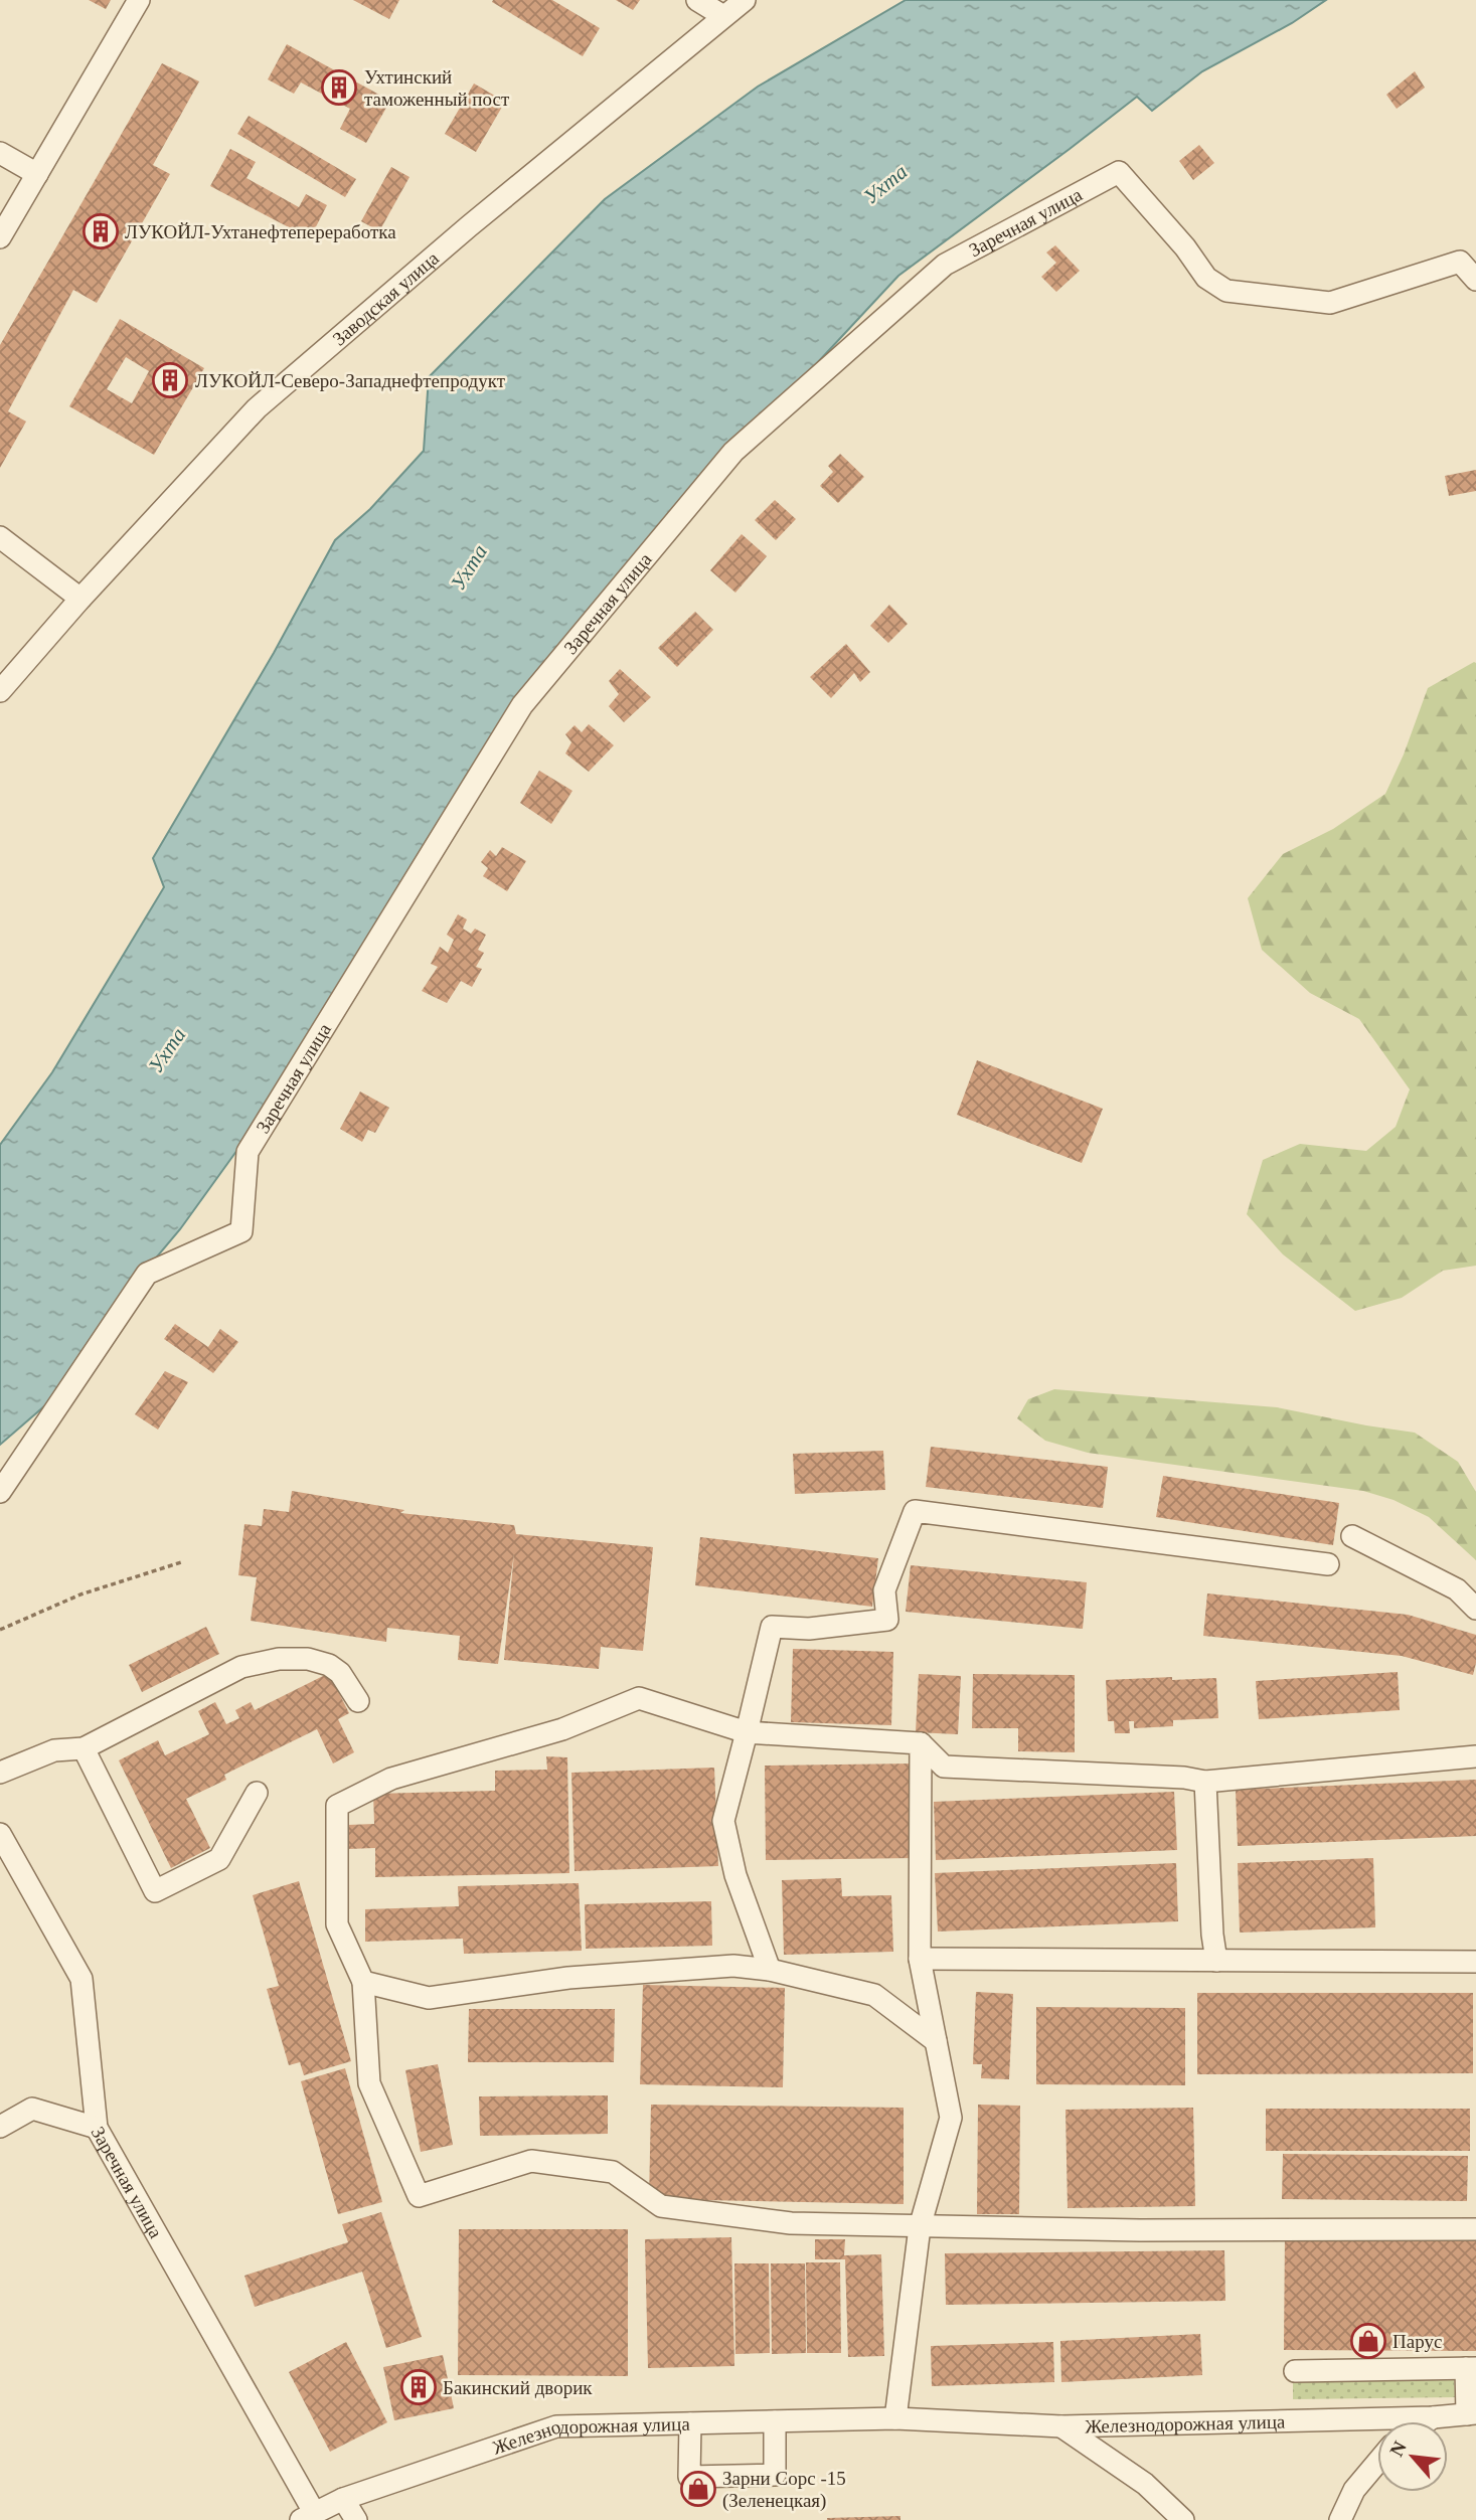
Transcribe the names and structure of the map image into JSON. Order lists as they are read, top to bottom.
{
  "streets": {
    "street": ["Заречная улица", "Заводская улица", "Железнодорожная улица"]
  },
  "crossings": [
    ["Заречная улица", "Железнодорожная улица"]
  ],
  "water": ["Ухта"],
  "places": {
    "building": [
      "Ухтинский таможенный пост",
      "ЛУКОЙЛ-Ухтанефтепереработка",
      "ЛУКОЙЛ-Северо-Западнефтепродукт",
      "Бакинский дворик"
    ],
    "shop": ["Парус", "Зарни Сорс -15 (Зеленецкая)"]
  },
  "north": "top left"
}
